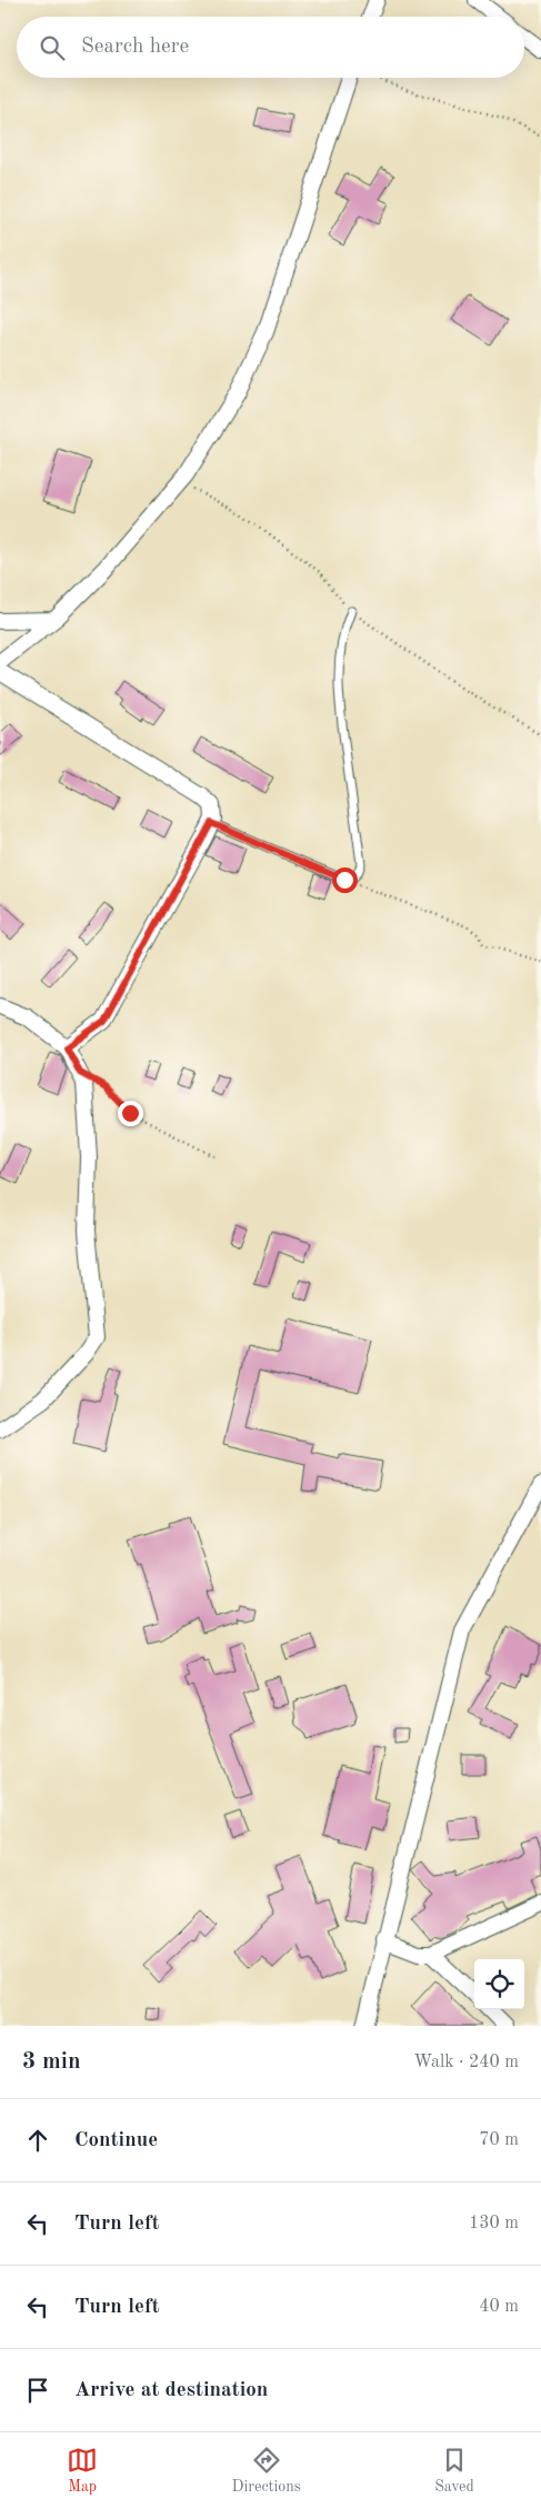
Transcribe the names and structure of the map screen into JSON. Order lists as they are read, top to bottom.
{
  "page": {
    "search": "Search here",
    "heading": ["3 min", "Walk · 240 m"],
    "list": [
      ["Continue", "70 m"],
      ["Turn left", "130 m"],
      ["Turn left", "40 m"],
      "Arrive at destination"
    ],
    "nav": ["Map", "Directions", "Saved"]
  }
}
